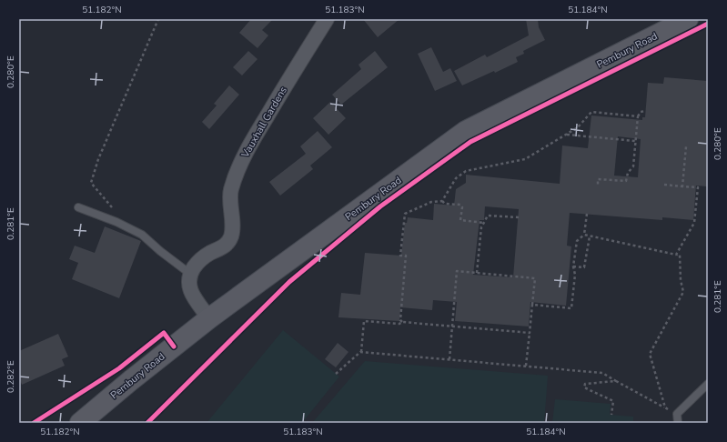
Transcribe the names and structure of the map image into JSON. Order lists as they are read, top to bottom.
{
  "streets": {
    "main road": ["Pembury Road"],
    "street": ["Vauxhall Gardens"]
  },
  "coordinates": [
    "51.182°N",
    "51.183°N",
    "51.184°N",
    "0.280°E",
    "0.281°E",
    "0.282°E"
  ]
}
